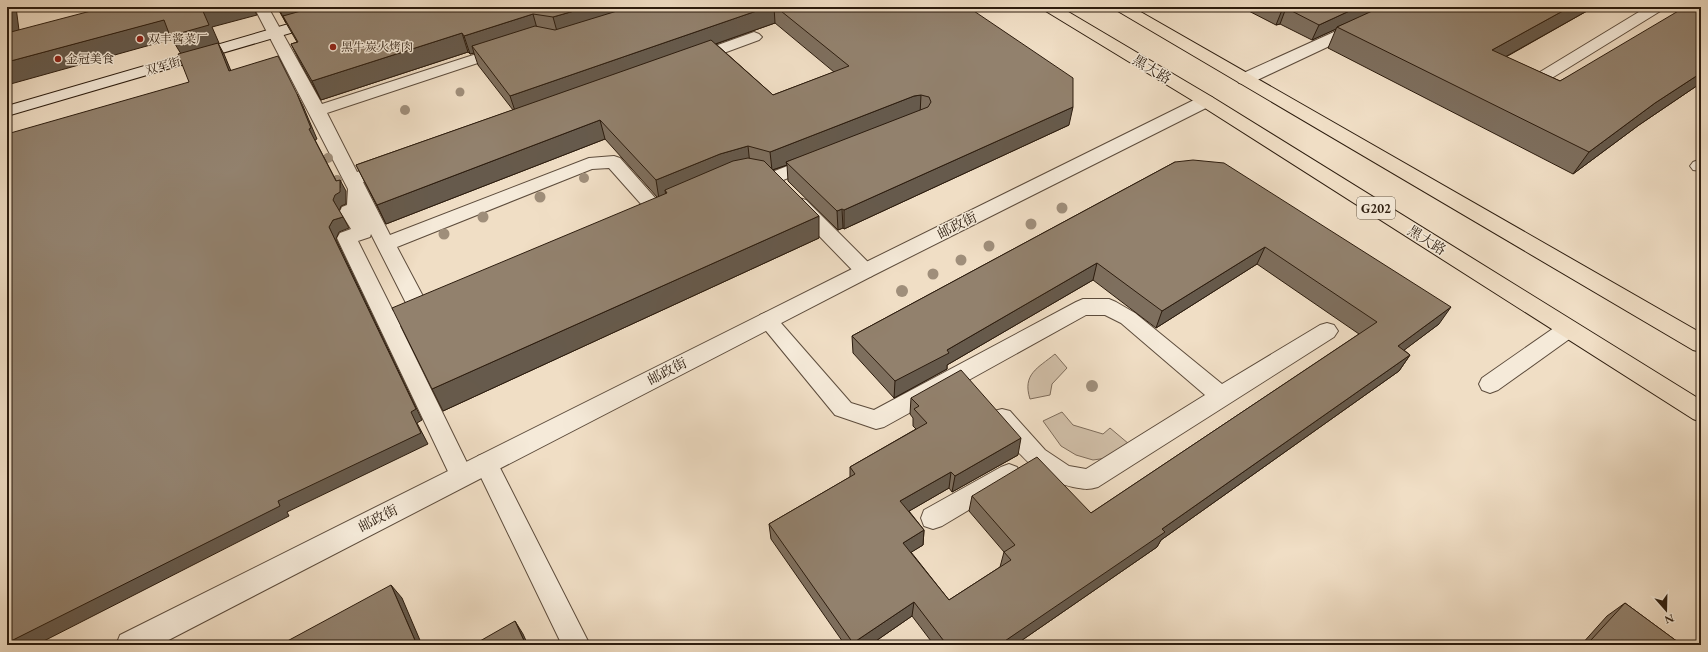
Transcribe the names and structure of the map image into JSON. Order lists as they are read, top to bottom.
{
  "streets": {
    "highway": ["黑大路", "G202"],
    "street": ["双军街", "邮政街"]
  },
  "crossings": [
    ["黑大路", "邮政街"]
  ],
  "places": ["双丰酱菜厂", "黑牛炭火烤肉", "金冠美食"],
  "north": "bottom"
}
